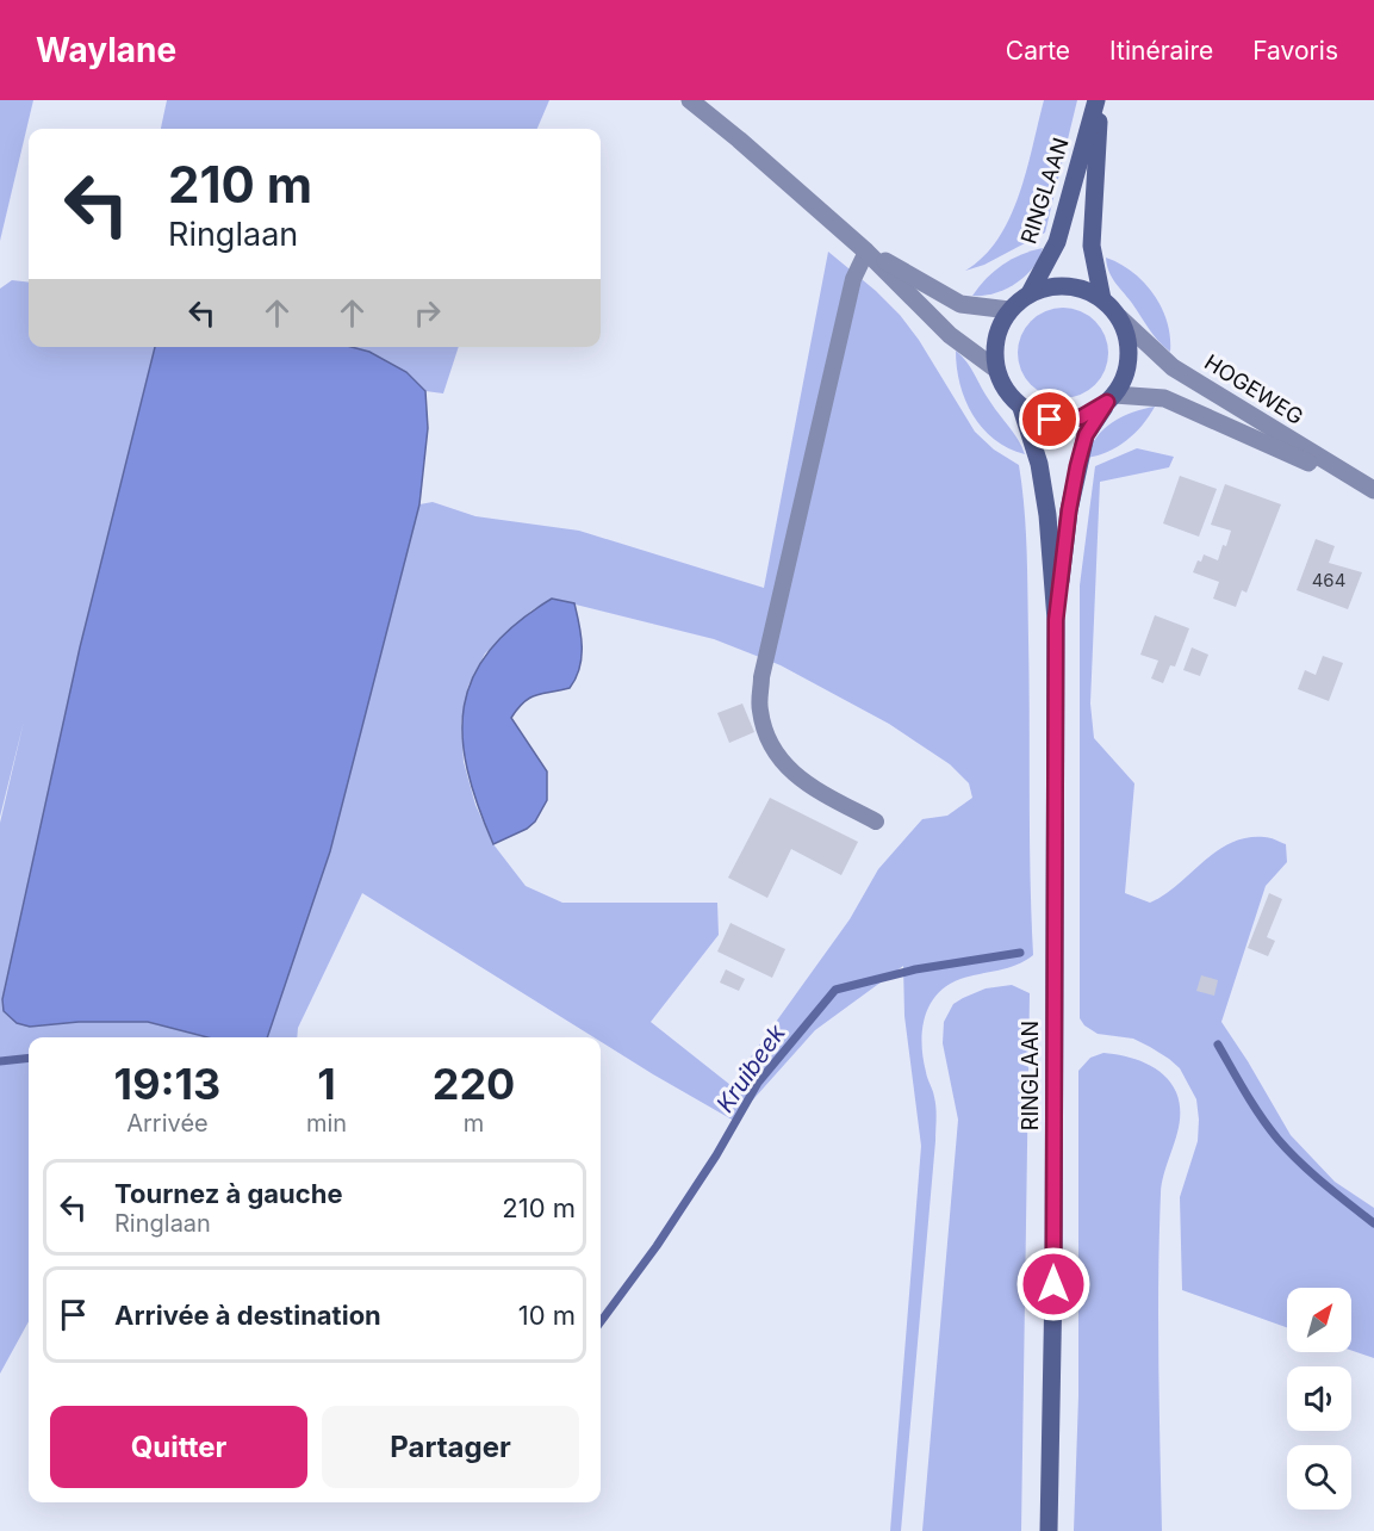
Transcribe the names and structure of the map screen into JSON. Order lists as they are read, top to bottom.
{
  "streets": {
    "main road": ["RINGLAAN"],
    "street": ["HOGEWEG"]
  },
  "crossings": [
    ["RINGLAAN", "HOGEWEG"]
  ],
  "water": ["Kruibeek"],
  "house_numbers": ["464"],
  "north": "top right",
  "page": {
    "header": "Waylane",
    "nav": ["Carte", "Itinéraire", "Favoris"],
    "turn": ["210 m", "Ringlaan"],
    "eta": [
      "19:13",
      "Arrivée",
      "1",
      "min",
      "220",
      "m"
    ],
    "list": [
      {
        "name": "Tournez à gauche",
        "note": "Ringlaan",
        "value": "210 m"
      },
      {
        "name": "Arrivée à destination",
        "value": "10 m"
      }
    ],
    "buttons": ["Quitter", "Partager"]
  }
}
